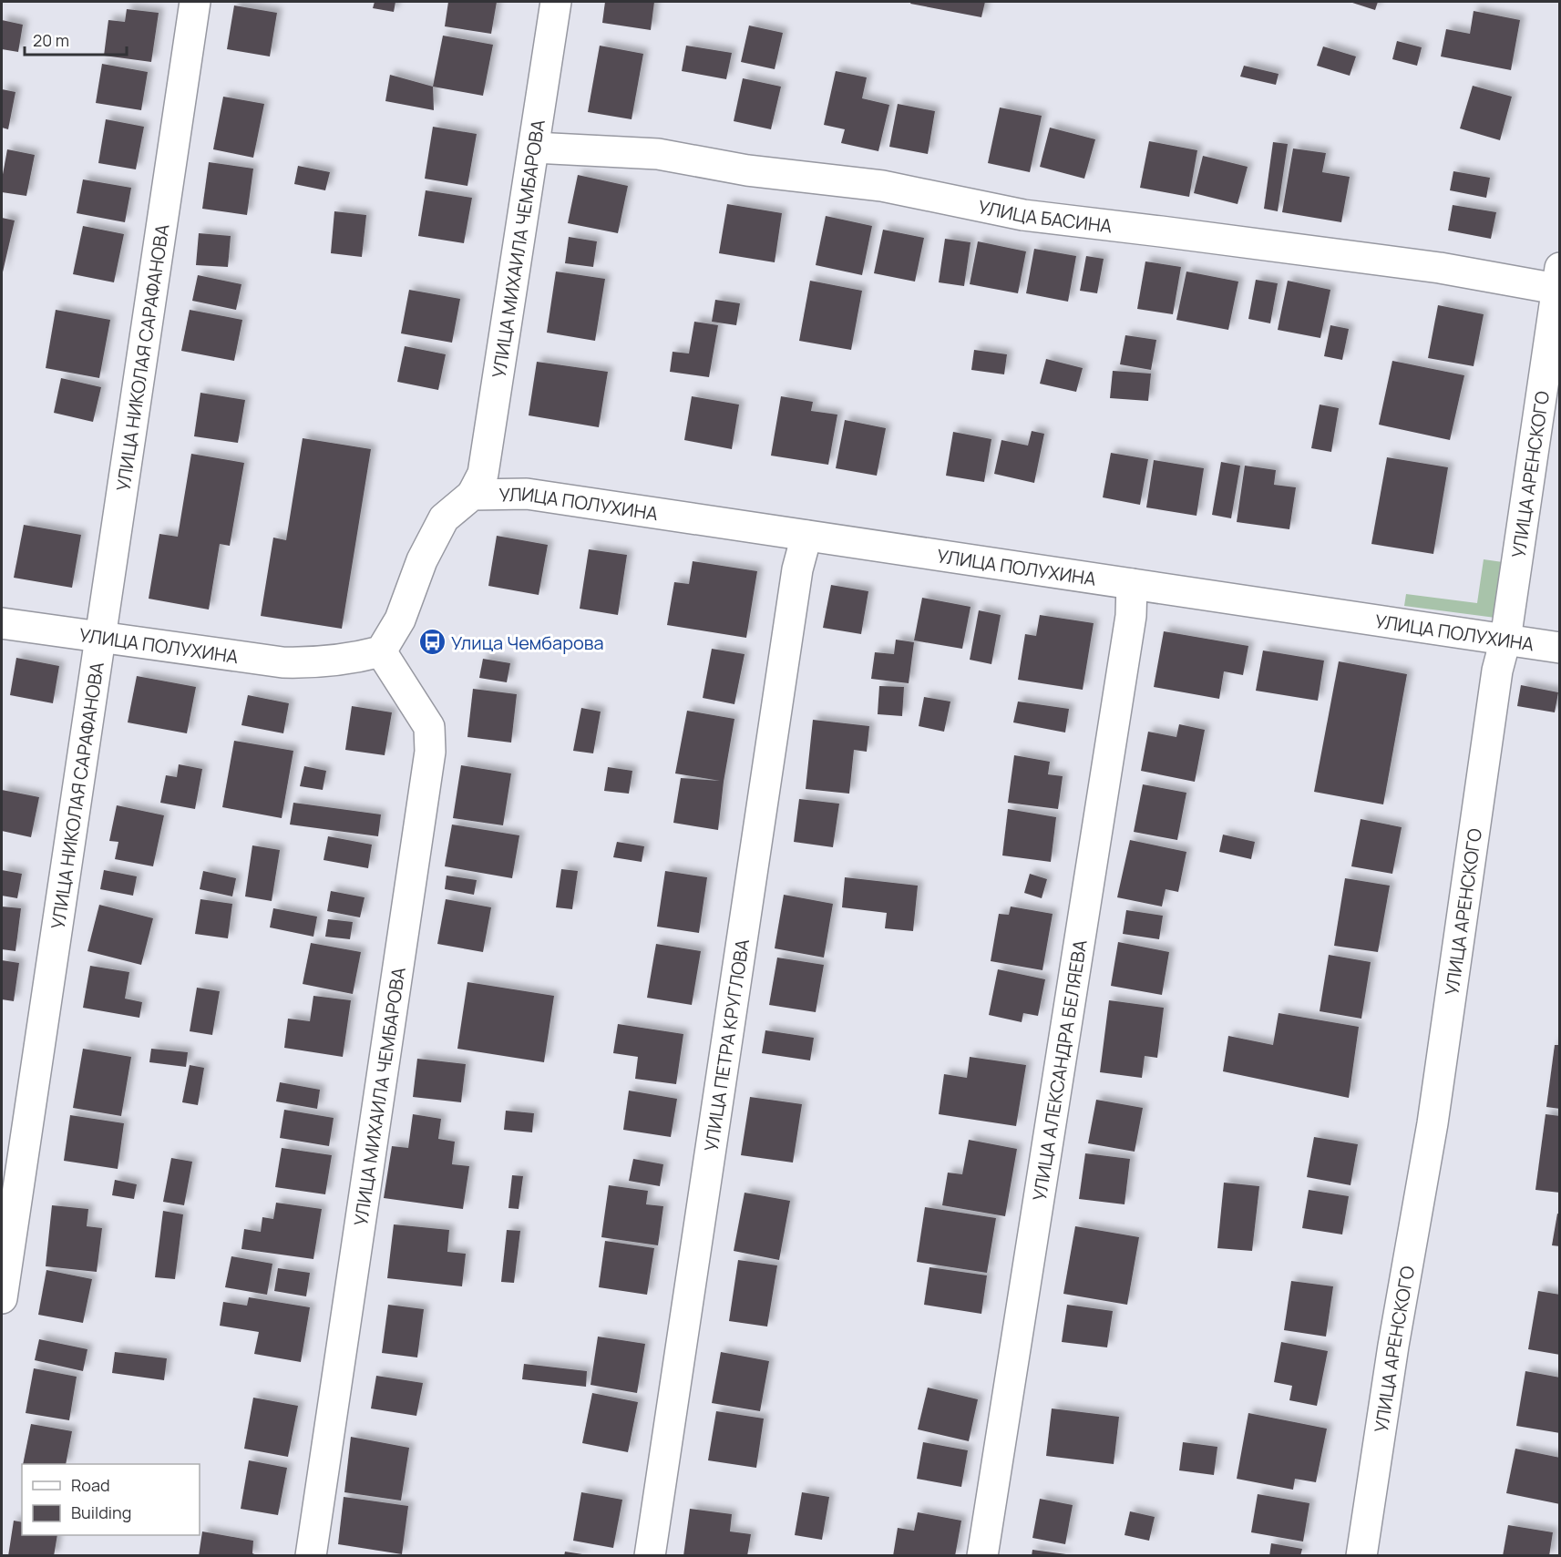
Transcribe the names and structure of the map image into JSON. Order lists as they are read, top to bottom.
{
  "streets": {
    "street": [
      "УЛИЦА БАСИНА",
      "УЛИЦА МИХАИЛА ЧЕМБАРОВА",
      "УЛИЦА НИКОЛАЯ САРАФАНОВА",
      "УЛИЦА АРЕНСКОГО",
      "УЛИЦА ПОЛУХИНА",
      "УЛИЦА ПЕТРА КРУГЛОВА",
      "УЛИЦА АЛЕКСАНДРА БЕЛЯЕВА"
    ]
  },
  "crossings": [
    ["УЛИЦА БАСИНА", "УЛИЦА МИХАИЛА ЧЕМБАРОВА"],
    ["УЛИЦА БАСИНА", "УЛИЦА АРЕНСКОГО"],
    ["УЛИЦА МИХАИЛА ЧЕМБАРОВА", "УЛИЦА ПОЛУХИНА"],
    ["УЛИЦА НИКОЛАЯ САРАФАНОВА", "УЛИЦА ПОЛУХИНА"],
    ["УЛИЦА АРЕНСКОГО", "УЛИЦА ПОЛУХИНА"],
    ["УЛИЦА ПОЛУХИНА", "УЛИЦА ПЕТРА КРУГЛОВА"],
    ["УЛИЦА ПОЛУХИНА", "УЛИЦА АЛЕКСАНДРА БЕЛЯЕВА"]
  ],
  "places": {
    "bus stop": ["Улица Чембарова"]
  },
  "legend": ["Road", "Building"],
  "scale_bar": "20 m"
}
